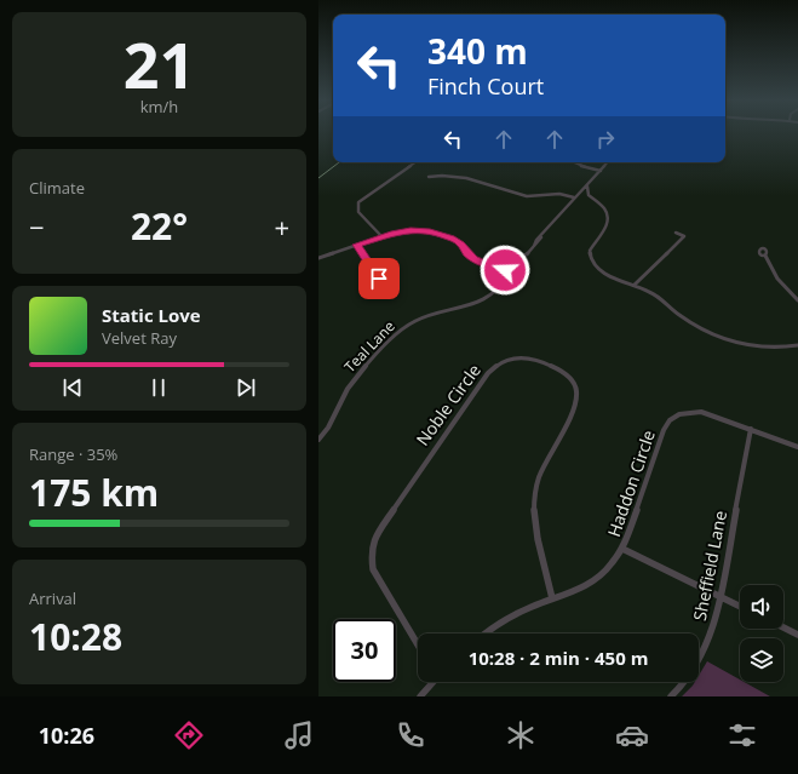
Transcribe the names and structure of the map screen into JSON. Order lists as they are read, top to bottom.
{
  "streets": {
    "street": [
      "Teal Lane",
      "Noble Circle",
      "Haddon Circle",
      "Sheffield Lane"
    ]
  },
  "crossings": [
    ["Haddon Circle", "Sheffield Lane"]
  ],
  "page": {
    "tile": [
      ["21", "km/h"],
      "Climate",
      ["Range · 35%", "175 km"],
      ["Arrival", "10:28"]
    ],
    "turn": ["340 m", "Finch Court"],
    "heat": ["−", "22°", "+"],
    "song": ["Static Love", "Velvet Ray"],
    "limit": "30",
    "trip": "10:28 · 2 min · 450 m",
    "tabs": "10:26"
  }
}
